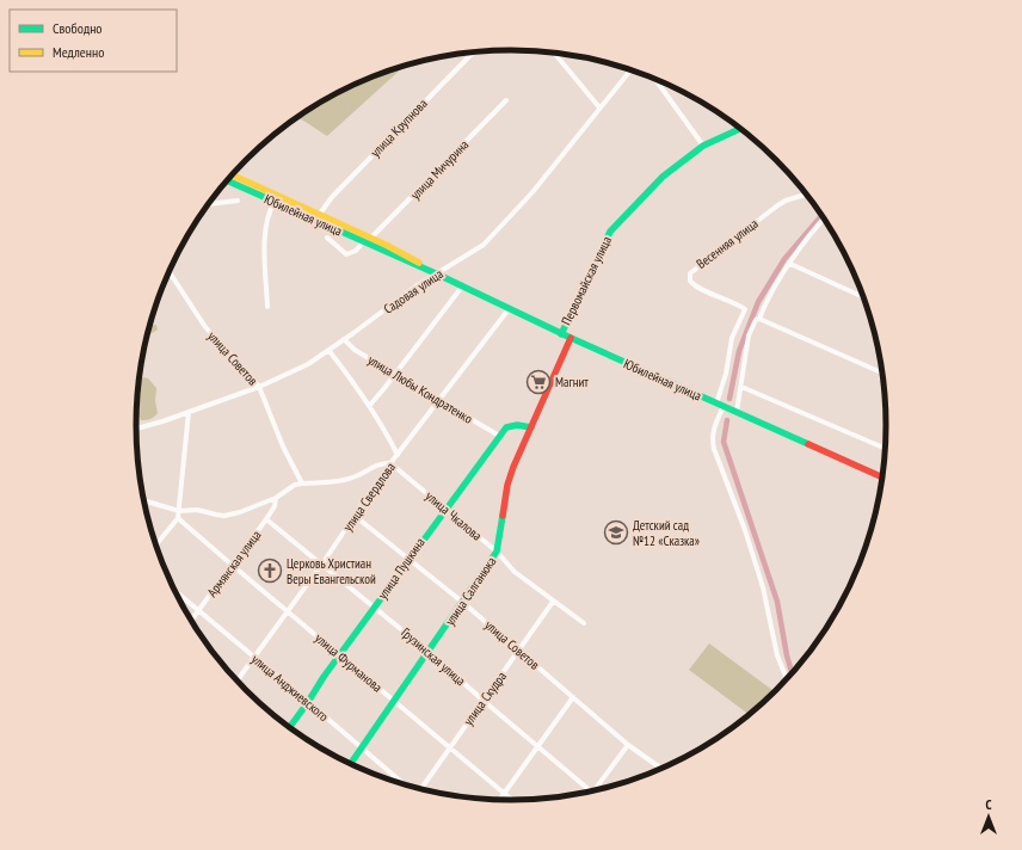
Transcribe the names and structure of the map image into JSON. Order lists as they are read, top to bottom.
{
  "streets": {
    "main road": [
      "Юбилейная улица",
      "Первомайская улица",
      "улица Пушкина",
      "улица Салганюка"
    ],
    "street": [
      "улица Крупнова",
      "улица Мичурина",
      "Весенняя улица",
      "Садовая улица",
      "улица Советов",
      "улица Любы Кондратенко",
      "улица Свердлова",
      "улица Чкалова",
      "Армянская улица",
      "Грузинская улица",
      "улица Фурманова",
      "улица Анджиевского",
      "улица Скудра"
    ]
  },
  "crossings": [
    ["улица Крупнова", "Юбилейная улица"],
    ["улица Мичурина", "Юбилейная улица"],
    ["Юбилейная улица", "Весенняя улица"],
    ["Юбилейная улица", "Первомайская улица"],
    ["Юбилейная улица", "Садовая улица"],
    ["Юбилейная улица", "улица Свердлова"],
    ["Юбилейная улица", "улица Салганюка"],
    ["Садовая улица", "улица Советов"],
    ["Садовая улица", "улица Любы Кондратенко"],
    ["улица Советов", "улица Свердлова"],
    ["улица Советов", "улица Пушкина"],
    ["улица Советов", "улица Салганюка"],
    ["улица Советов", "улица Скудра"],
    ["улица Любы Кондратенко", "улица Свердлова"],
    ["улица Любы Кондратенко", "улица Пушкина"],
    ["улица Свердлова", "улица Чкалова"],
    ["улица Свердлова", "Грузинская улица"],
    ["улица Свердлова", "улица Фурманова"],
    ["улица Свердлова", "улица Анджиевского"],
    ["улица Чкалова", "улица Пушкина"],
    ["улица Чкалова", "улица Салганюка"],
    ["улица Чкалова", "улица Скудра"],
    ["Армянская улица", "Грузинская улица"],
    ["Армянская улица", "улица Фурманова"],
    ["Армянская улица", "улица Анджиевского"],
    ["улица Пушкина", "улица Салганюка"],
    ["улица Пушкина", "Грузинская улица"],
    ["улица Пушкина", "улица Фурманова"],
    ["улица Пушкина", "улица Анджиевского"],
    ["улица Салганюка", "Грузинская улица"],
    ["улица Салганюка", "улица Фурманова"],
    ["улица Салганюка", "улица Анджиевского"],
    ["Грузинская улица", "улица Скудра"],
    ["улица Фурманова", "улица Скудра"]
  ],
  "places": {
    "supermarket": ["Магнит"],
    "school or university": ["Детский сад №12 «Сказка»"],
    "church": ["Церковь Христиан Веры Евангельской"]
  },
  "legend": ["Свободно", "Медленно"],
  "north": "top"
}
